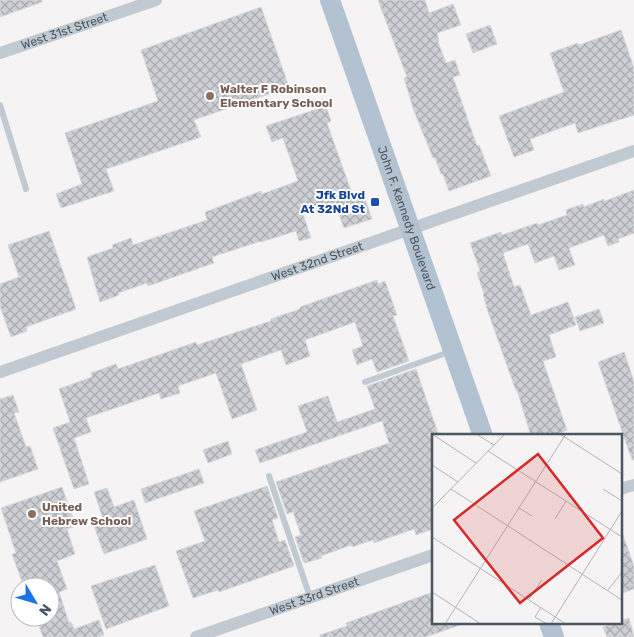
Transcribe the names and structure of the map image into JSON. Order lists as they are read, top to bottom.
{
  "streets": {
    "main road": ["John F. Kennedy Boulevard"],
    "street": ["West 31st Street", "West 32nd Street", "West 33rd Street"]
  },
  "crossings": [
    ["John F. Kennedy Boulevard", "West 32nd Street"]
  ],
  "places": {
    "other": ["Walter F Robinson Elementary School", "United Hebrew School"],
    "transit": ["Jfk Blvd At 32Nd St"]
  },
  "north": "bottom right"
}
